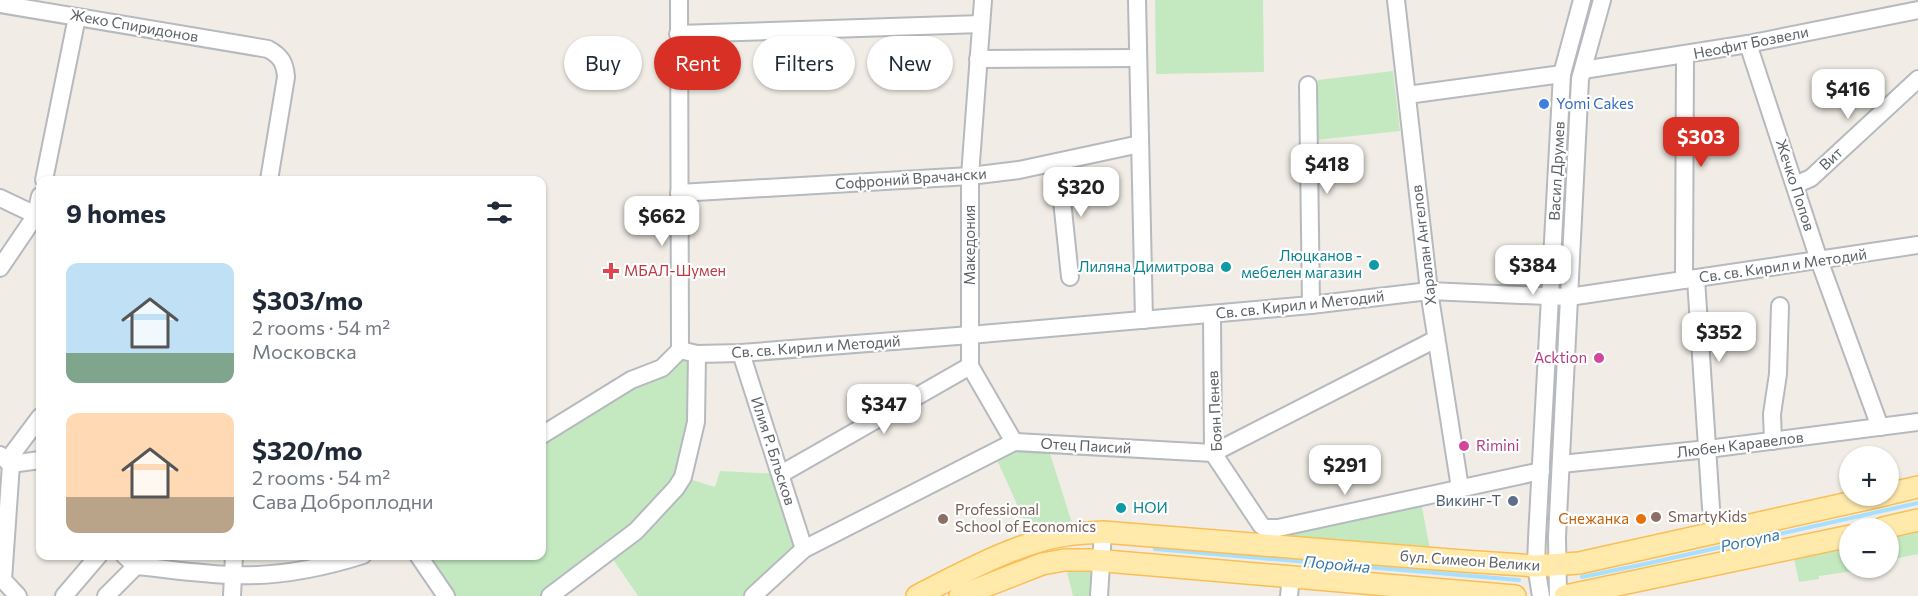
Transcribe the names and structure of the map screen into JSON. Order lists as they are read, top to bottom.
{
  "streets": {
    "main road": ["бул. Симеон Велики"],
    "street": [
      "Жеко Спиридонов",
      "Неофит Бозвели",
      "Вит",
      "Васил Друмев",
      "Софроний Врачански",
      "Жечко Попов",
      "Македония",
      "Харалан Ангелов",
      "Св. св. Кирил и Методий",
      "Боян Пенев",
      "Любен Каравелов",
      "Отец Паисий",
      "Илия Р. Блъсков"
    ]
  },
  "crossings": [
    ["Неофит Бозвели", "Васил Друмев"],
    ["Неофит Бозвели", "Жечко Попов"],
    ["Вит", "Жечко Попов"],
    ["Васил Друмев", "Св. св. Кирил и Методий"],
    ["Васил Друмев", "Любен Каравелов"],
    ["Васил Друмев", "бул. Симеон Велики"],
    ["Софроний Врачански", "Македония"],
    ["Жечко Попов", "Св. св. Кирил и Методий"],
    ["Жечко Попов", "Любен Каравелов"],
    ["Македония", "Св. св. Кирил и Методий"],
    ["Харалан Ангелов", "Св. св. Кирил и Методий"],
    ["Харалан Ангелов", "Боян Пенев"],
    ["Св. св. Кирил и Методий", "Боян Пенев"],
    ["Св. св. Кирил и Методий", "Илия Р. Блъсков"],
    ["Боян Пенев", "Отец Паисий"]
  ],
  "water": ["Poroyna", "Поройна"],
  "places": {
    "other": [
      "Yomi Cakes",
      "Люцканов - мебелен магазин",
      "Лиляна Димитрова",
      "Acktion",
      "Rimini",
      "Викинг-Т",
      "НОИ",
      "SmartyKids",
      "Professional School of Economics",
      "Снежанка"
    ],
    "health": ["МБАЛ-Шумен"]
  },
  "page": {
    "chip": [
      "Buy",
      "Rent",
      "Filters",
      "New"
    ],
    "price": [
      "$416",
      "$303",
      "$418",
      "$320",
      "$662",
      "$384",
      "$352",
      "$347",
      "$291"
    ],
    "heading": "9 homes",
    "list": [
      {
        "name": "$303/mo",
        "note": "2 rooms · 54 m² · Московска"
      },
      {
        "name": "$320/mo",
        "note": "2 rooms · 54 m² · Сава Доброплодни"
      }
    ],
    "map_buttons": ["+", "−"]
  }
}
